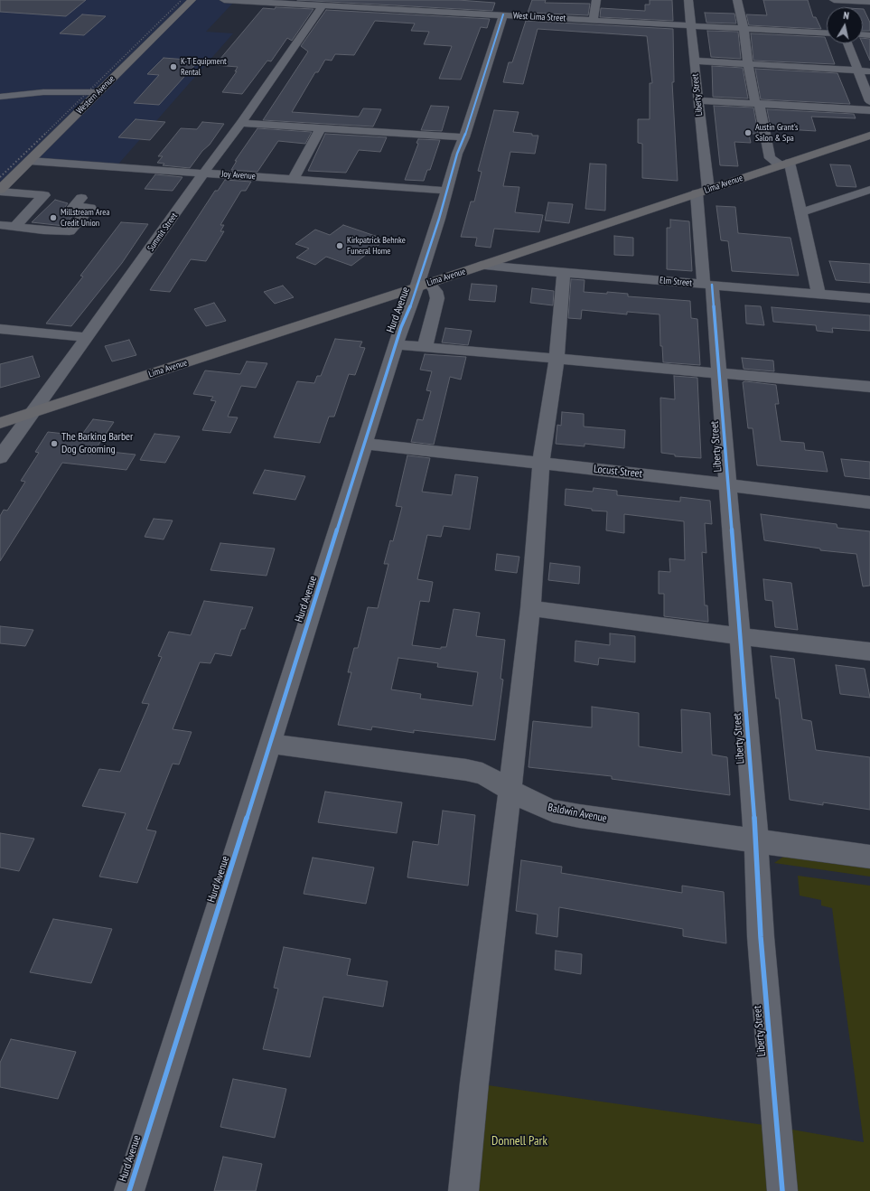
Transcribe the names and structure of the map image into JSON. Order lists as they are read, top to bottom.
{
  "streets": {
    "main road": ["Western Avenue", "Lima Avenue"],
    "street": [
      "West Lima Street",
      "Liberty Street",
      "Joy Avenue",
      "Summit Street",
      "Elm Street",
      "Hurd Avenue",
      "Locust Street",
      "Baldwin Avenue"
    ]
  },
  "crossings": [
    ["West Lima Street", "Liberty Street"],
    ["West Lima Street", "Summit Street"],
    ["West Lima Street", "Hurd Avenue"],
    ["Western Avenue", "Joy Avenue"],
    ["Liberty Street", "Lima Avenue"],
    ["Liberty Street", "Elm Street"],
    ["Liberty Street", "Locust Street"],
    ["Liberty Street", "Baldwin Avenue"],
    ["Joy Avenue", "Summit Street"],
    ["Joy Avenue", "Hurd Avenue"],
    ["Lima Avenue", "Summit Street"],
    ["Lima Avenue", "Elm Street"],
    ["Lima Avenue", "Hurd Avenue"],
    ["Hurd Avenue", "Locust Street"],
    ["Hurd Avenue", "Baldwin Avenue"]
  ],
  "parks": ["Donnell Park"],
  "places": [
    "K-T Equipment Rental",
    "Austin Grant's Salon & Spa",
    "Millstream Area Credit Union",
    "Kirkpatrick Behnke Funeral Home",
    "The Barking Barber Dog Grooming"
  ],
  "north": "top"
}
